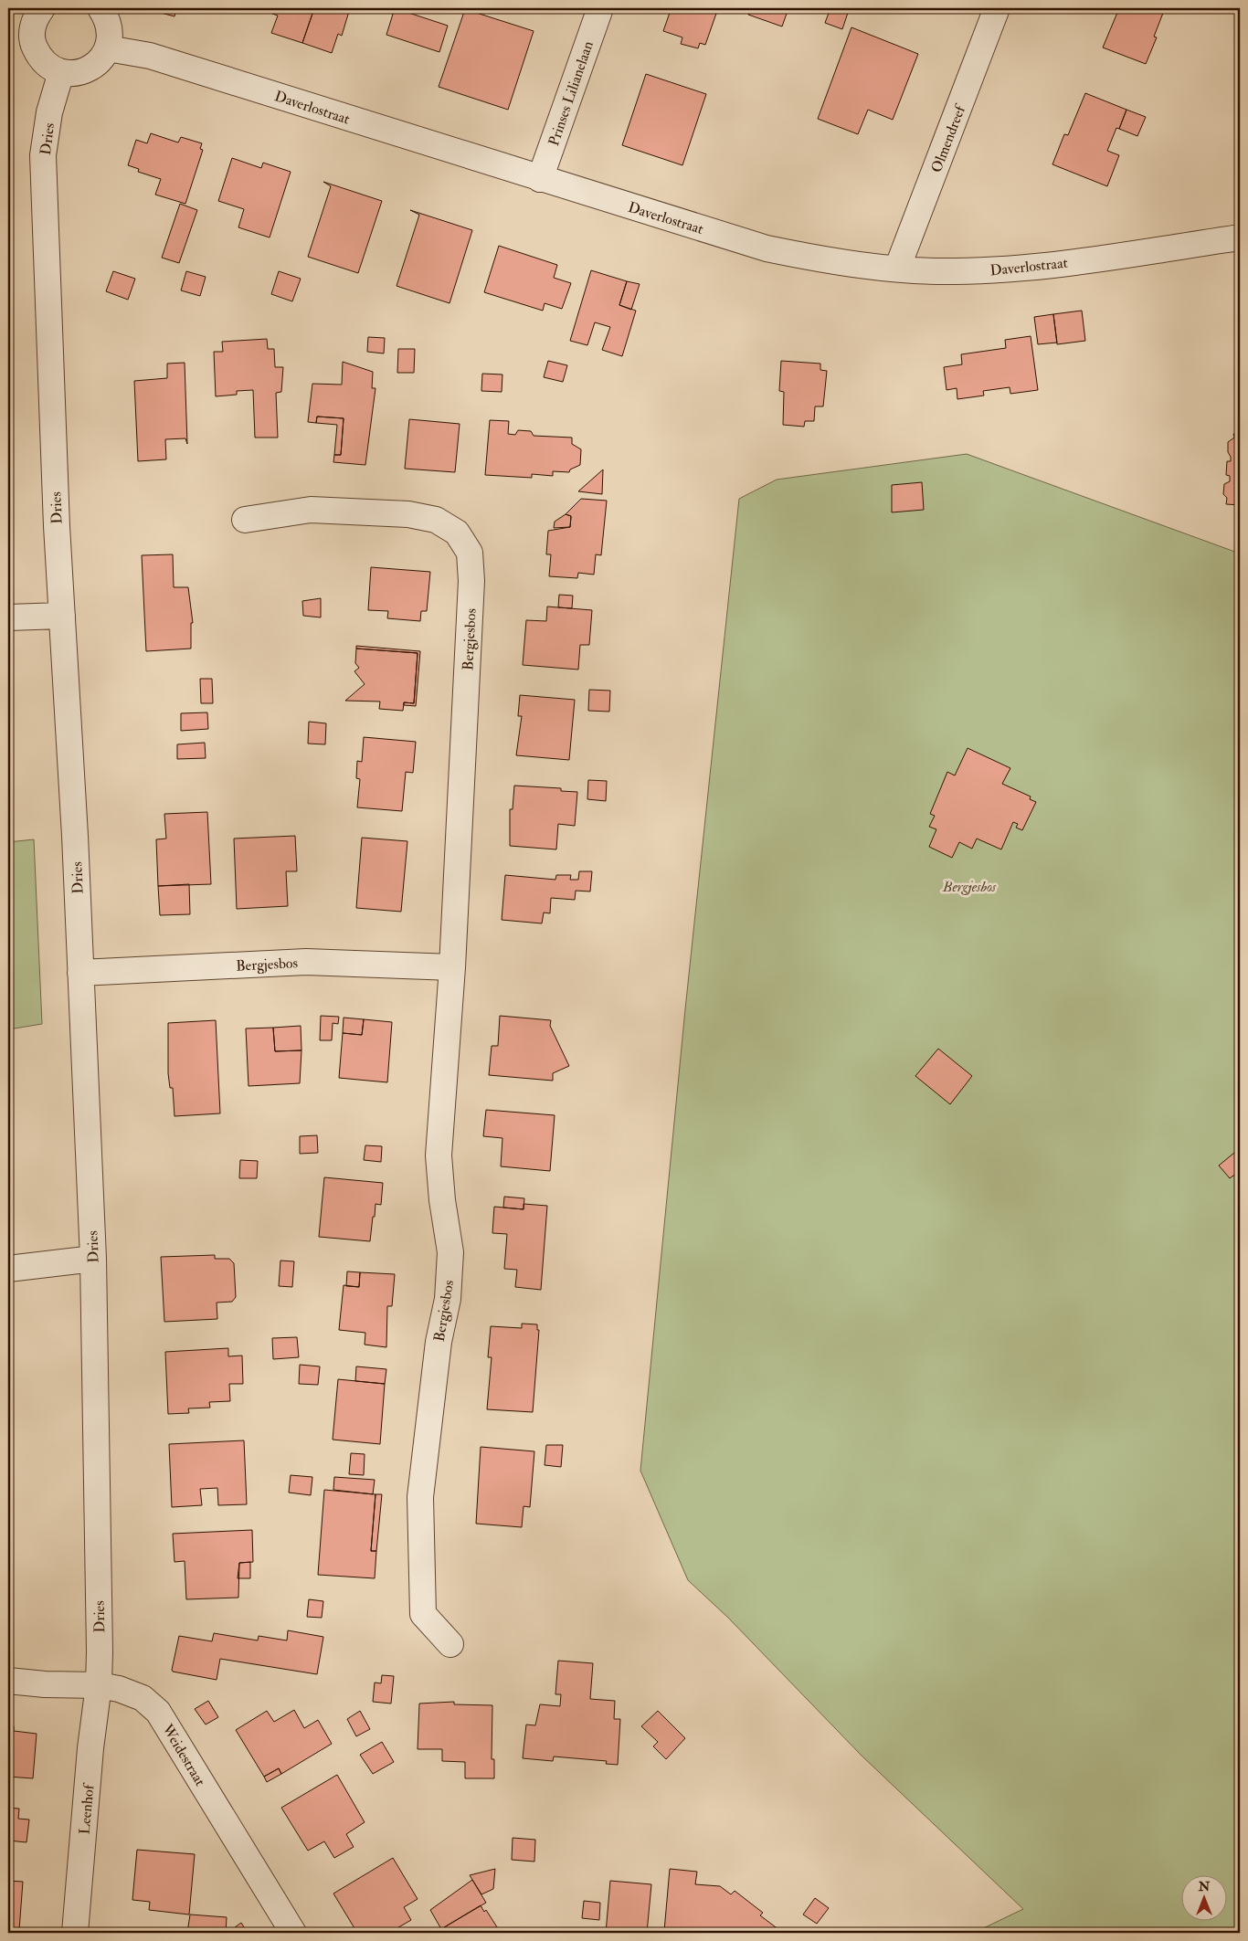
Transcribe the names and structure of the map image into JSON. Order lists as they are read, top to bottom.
{
  "streets": {
    "street": [
      "Prinses Lilianelaan",
      "Daverlostraat",
      "Dries",
      "Olmendreef",
      "Bergjesbos",
      "Weidestraat",
      "Leenhof"
    ]
  },
  "crossings": [
    ["Prinses Lilianelaan", "Daverlostraat"],
    ["Daverlostraat", "Olmendreef"],
    ["Dries", "Bergjesbos"],
    ["Dries", "Weidestraat"],
    ["Dries", "Leenhof"],
    ["Weidestraat", "Leenhof"]
  ],
  "parks": ["Bergjesbos"],
  "north": "top"
}
